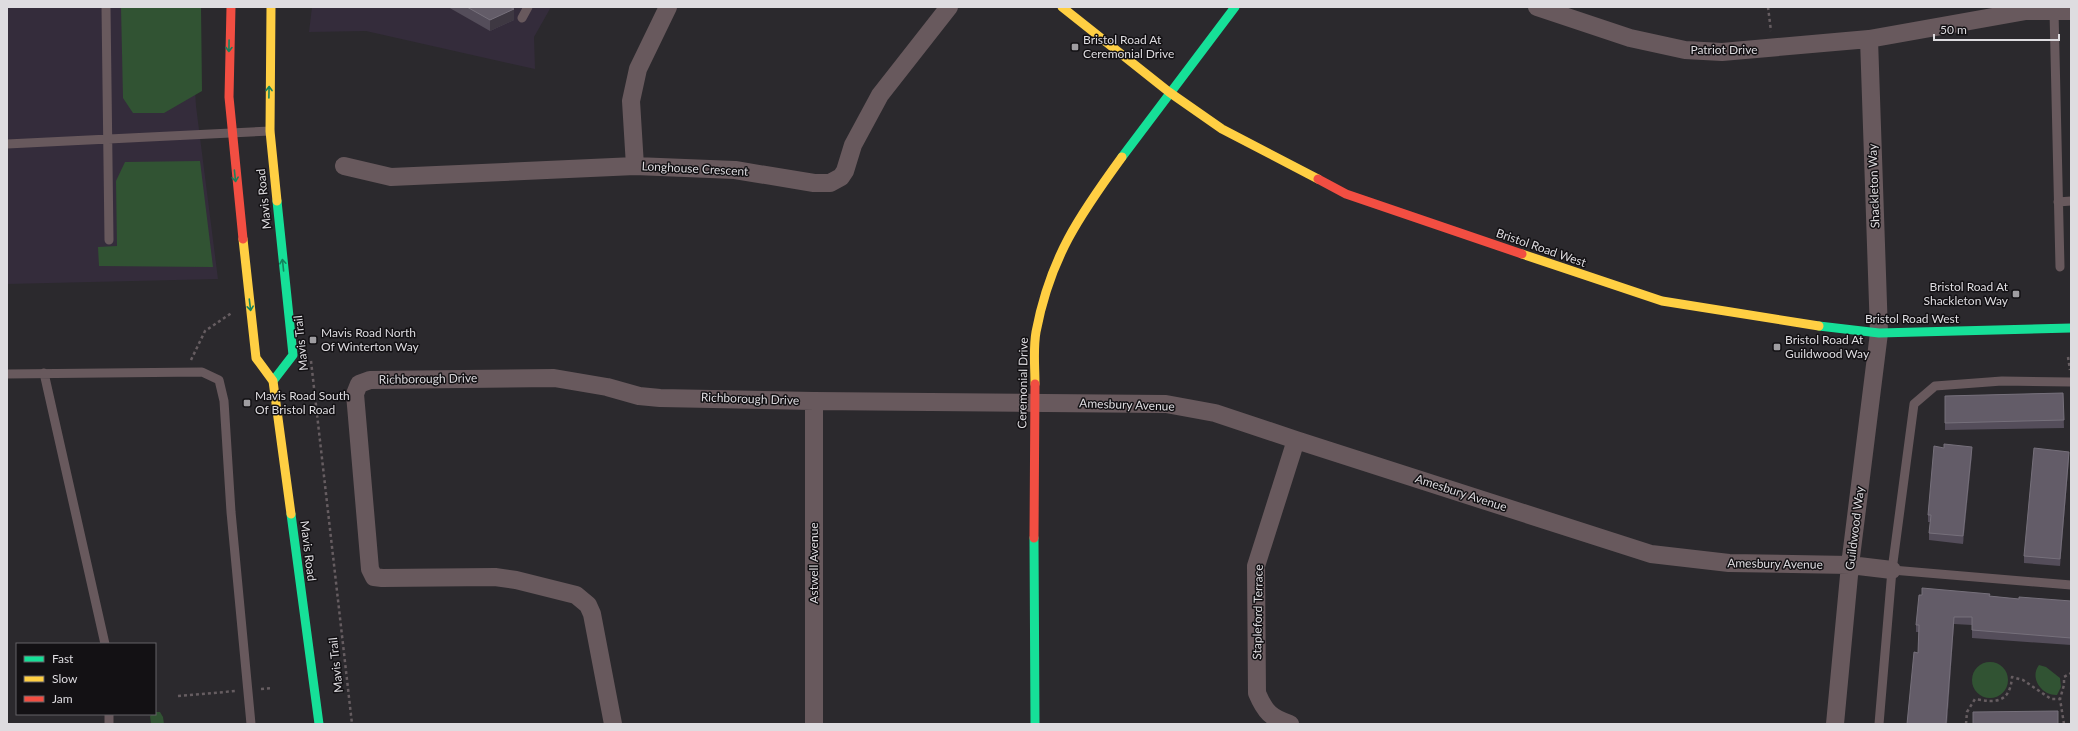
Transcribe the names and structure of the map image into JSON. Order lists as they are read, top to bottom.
{
  "streets": {
    "street": [
      "Patriot Drive",
      "Longhouse Crescent",
      "Shackleton Way",
      "Mavis Road",
      "Bristol Road West",
      "Richborough Drive",
      "Ceremonial Drive",
      "Amesbury Avenue",
      "Guildwood Way",
      "Astwell Avenue",
      "Stapleford Terrace"
    ],
    "path": ["Mavis Trail"]
  },
  "crossings": [
    ["Patriot Drive", "Shackleton Way"],
    ["Shackleton Way", "Bristol Road West"],
    ["Shackleton Way", "Guildwood Way"],
    ["Bristol Road West", "Ceremonial Drive"],
    ["Bristol Road West", "Guildwood Way"],
    ["Richborough Drive", "Ceremonial Drive"],
    ["Richborough Drive", "Amesbury Avenue"],
    ["Richborough Drive", "Astwell Avenue"],
    ["Ceremonial Drive", "Amesbury Avenue"],
    ["Amesbury Avenue", "Guildwood Way"],
    ["Amesbury Avenue", "Stapleford Terrace"]
  ],
  "places": {
    "transit": [
      "Bristol Road At Ceremonial Drive",
      "Bristol Road At Shackleton Way",
      "Mavis Road North Of Winterton Way",
      "Bristol Road At Guildwood Way",
      "Mavis Road South Of Bristol Road"
    ]
  },
  "legend": ["Fast", "Slow", "Jam"],
  "scale_bar": "50 m"
}
